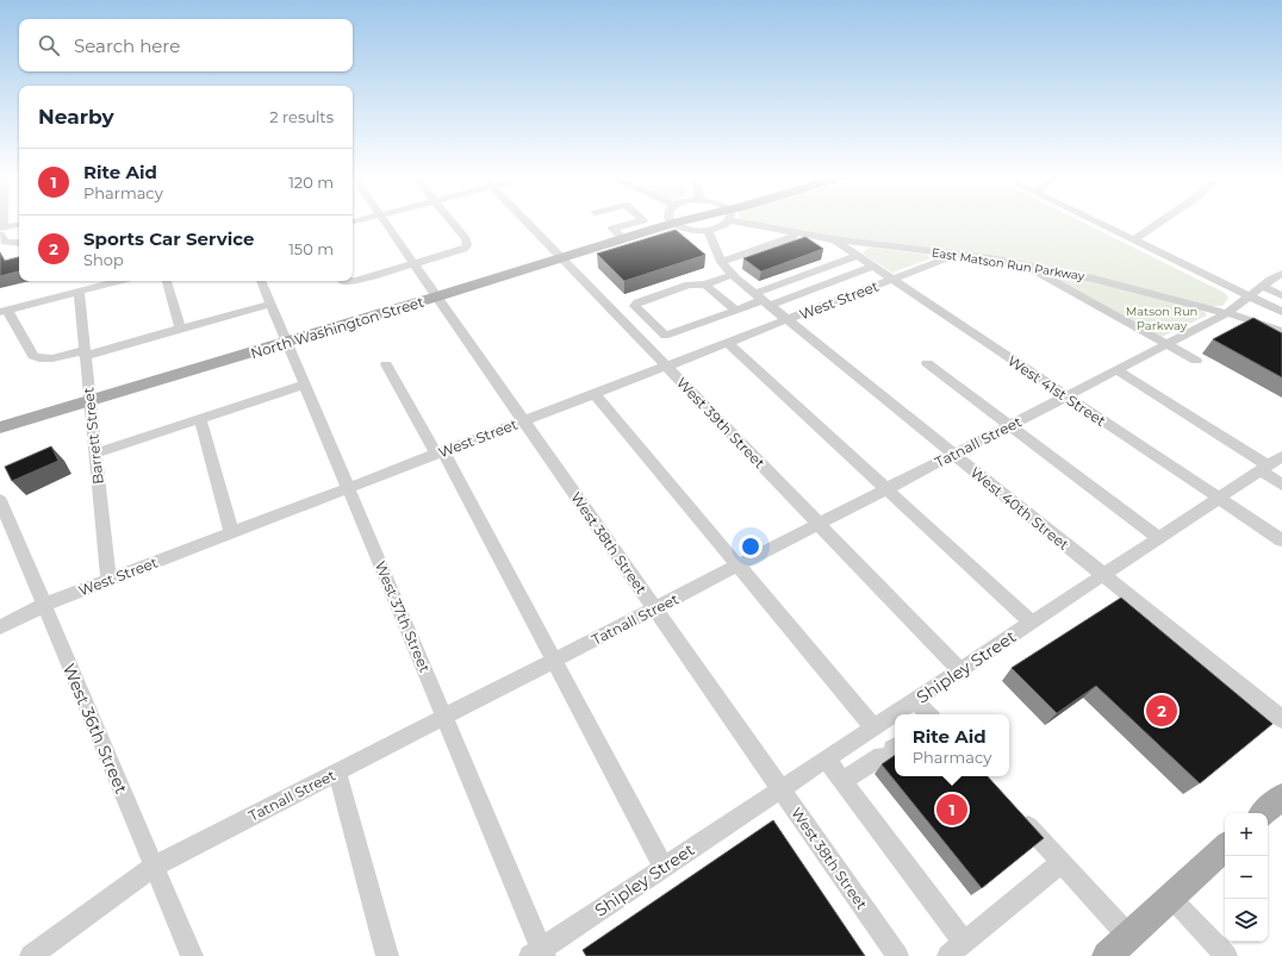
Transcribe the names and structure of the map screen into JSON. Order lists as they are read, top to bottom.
{
  "streets": {
    "main road": ["North Washington Street"],
    "street": [
      "East Matson Run Parkway",
      "West Street",
      "West 41st Street",
      "West 39th Street",
      "Barrett Street",
      "Tatnall Street",
      "West 40th Street",
      "West 38th Street",
      "West 37th Street",
      "Shipley Street",
      "West 36th Street"
    ]
  },
  "crossings": [
    ["East Matson Run Parkway", "West Street"],
    ["East Matson Run Parkway", "West 41st Street"],
    ["East Matson Run Parkway", "Tatnall Street"],
    ["West Street", "West 41st Street"],
    ["West Street", "West 39th Street"],
    ["West Street", "Barrett Street"],
    ["West Street", "West 40th Street"],
    ["West Street", "West 38th Street"],
    ["West Street", "West 37th Street"],
    ["West Street", "West 36th Street"],
    ["North Washington Street", "West 39th Street"],
    ["North Washington Street", "Barrett Street"],
    ["North Washington Street", "West 38th Street"],
    ["North Washington Street", "West 37th Street"],
    ["West 41st Street", "Tatnall Street"],
    ["West 41st Street", "Shipley Street"],
    ["West 39th Street", "Tatnall Street"],
    ["West 39th Street", "Shipley Street"],
    ["Tatnall Street", "West 40th Street"],
    ["Tatnall Street", "West 38th Street"],
    ["Tatnall Street", "West 37th Street"],
    ["Tatnall Street", "West 36th Street"],
    ["West 40th Street", "Shipley Street"],
    ["West 38th Street", "Shipley Street"],
    ["West 37th Street", "Shipley Street"]
  ],
  "parks": ["Matson Run Parkway"],
  "page": {
    "search": "Search here",
    "heading": ["Nearby", "2 results"],
    "list": [
      {
        "mark": "1",
        "name": "Rite Aid",
        "note": "Pharmacy",
        "value": "120 m"
      },
      {
        "mark": "2",
        "name": "Sports Car Service",
        "note": "Shop",
        "value": "150 m"
      }
    ],
    "pins": ["2", "1"],
    "popup": ["Rite Aid", "Pharmacy"],
    "map_buttons": ["+", "−"]
  }
}
